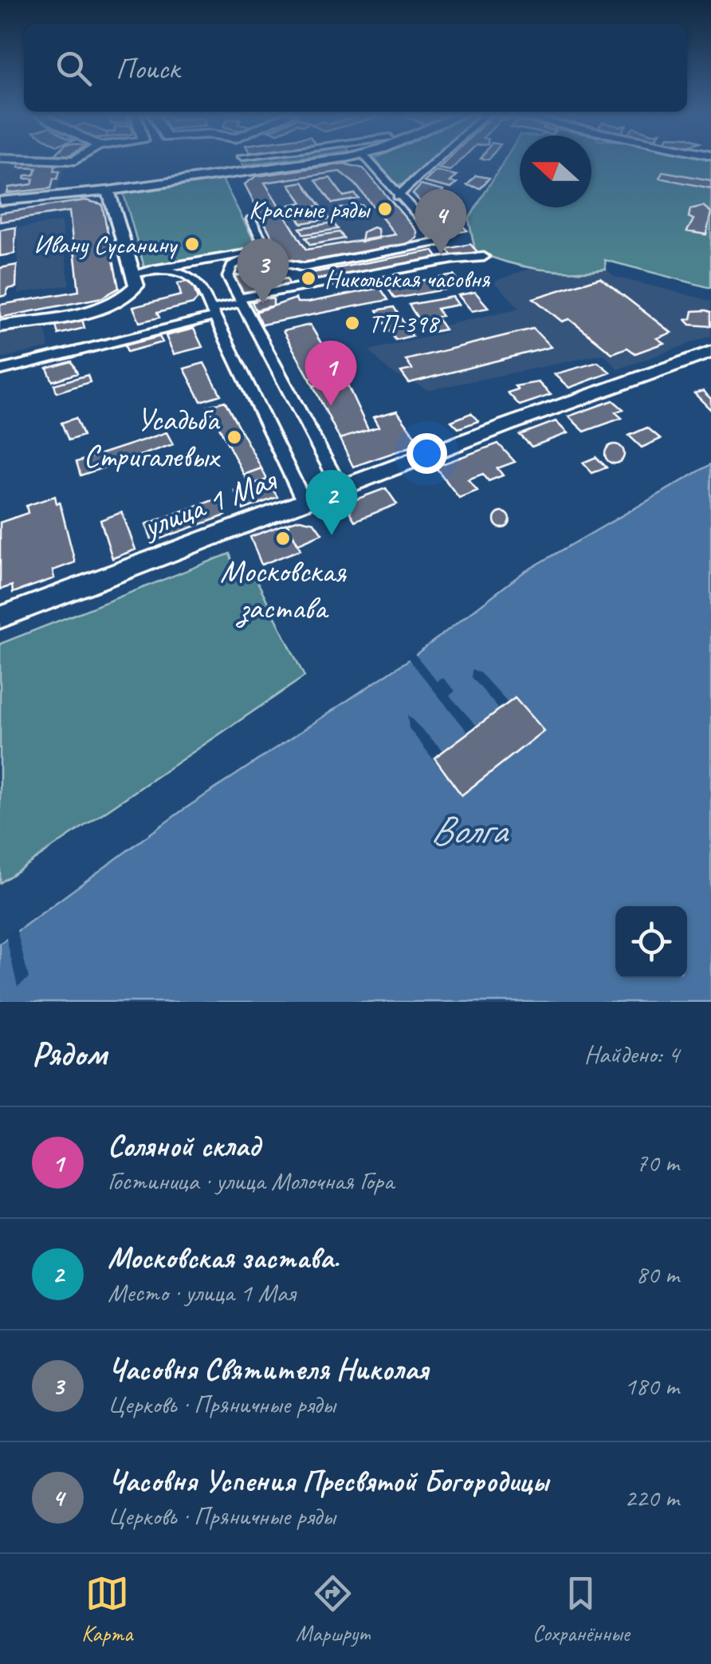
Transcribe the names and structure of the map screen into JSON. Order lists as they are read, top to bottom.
{
  "streets": {
    "street": ["улица 1 Мая"]
  },
  "water": ["Волга"],
  "places": [
    "Красные ряды",
    "Ивану Сусанину",
    "Никольская часовня",
    "ТП-398",
    "Усадьба Стригалевых",
    "Московская застава"
  ],
  "north": "left",
  "page": {
    "search": "Поиск",
    "pins": [
      "4",
      "3",
      "1",
      "2"
    ],
    "heading": ["Рядом", "Найдено: 4"],
    "list": [
      {
        "mark": "1",
        "name": "Соляной склад",
        "note": "Гостиница · улица Молочная Гора",
        "value": "70 m"
      },
      {
        "mark": "2",
        "name": "Московская застава.",
        "note": "Место · улица 1 Мая",
        "value": "80 m"
      },
      {
        "mark": "3",
        "name": "Часовня Святителя Николая",
        "note": "Церковь · Пряничные ряды",
        "value": "180 m"
      },
      {
        "mark": "4",
        "name": "Часовня Успения Пресвятой Богородицы",
        "note": "Церковь · Пряничные ряды",
        "value": "220 m"
      }
    ],
    "nav": ["Карта", "Маршрут", "Сохранённые"]
  }
}
